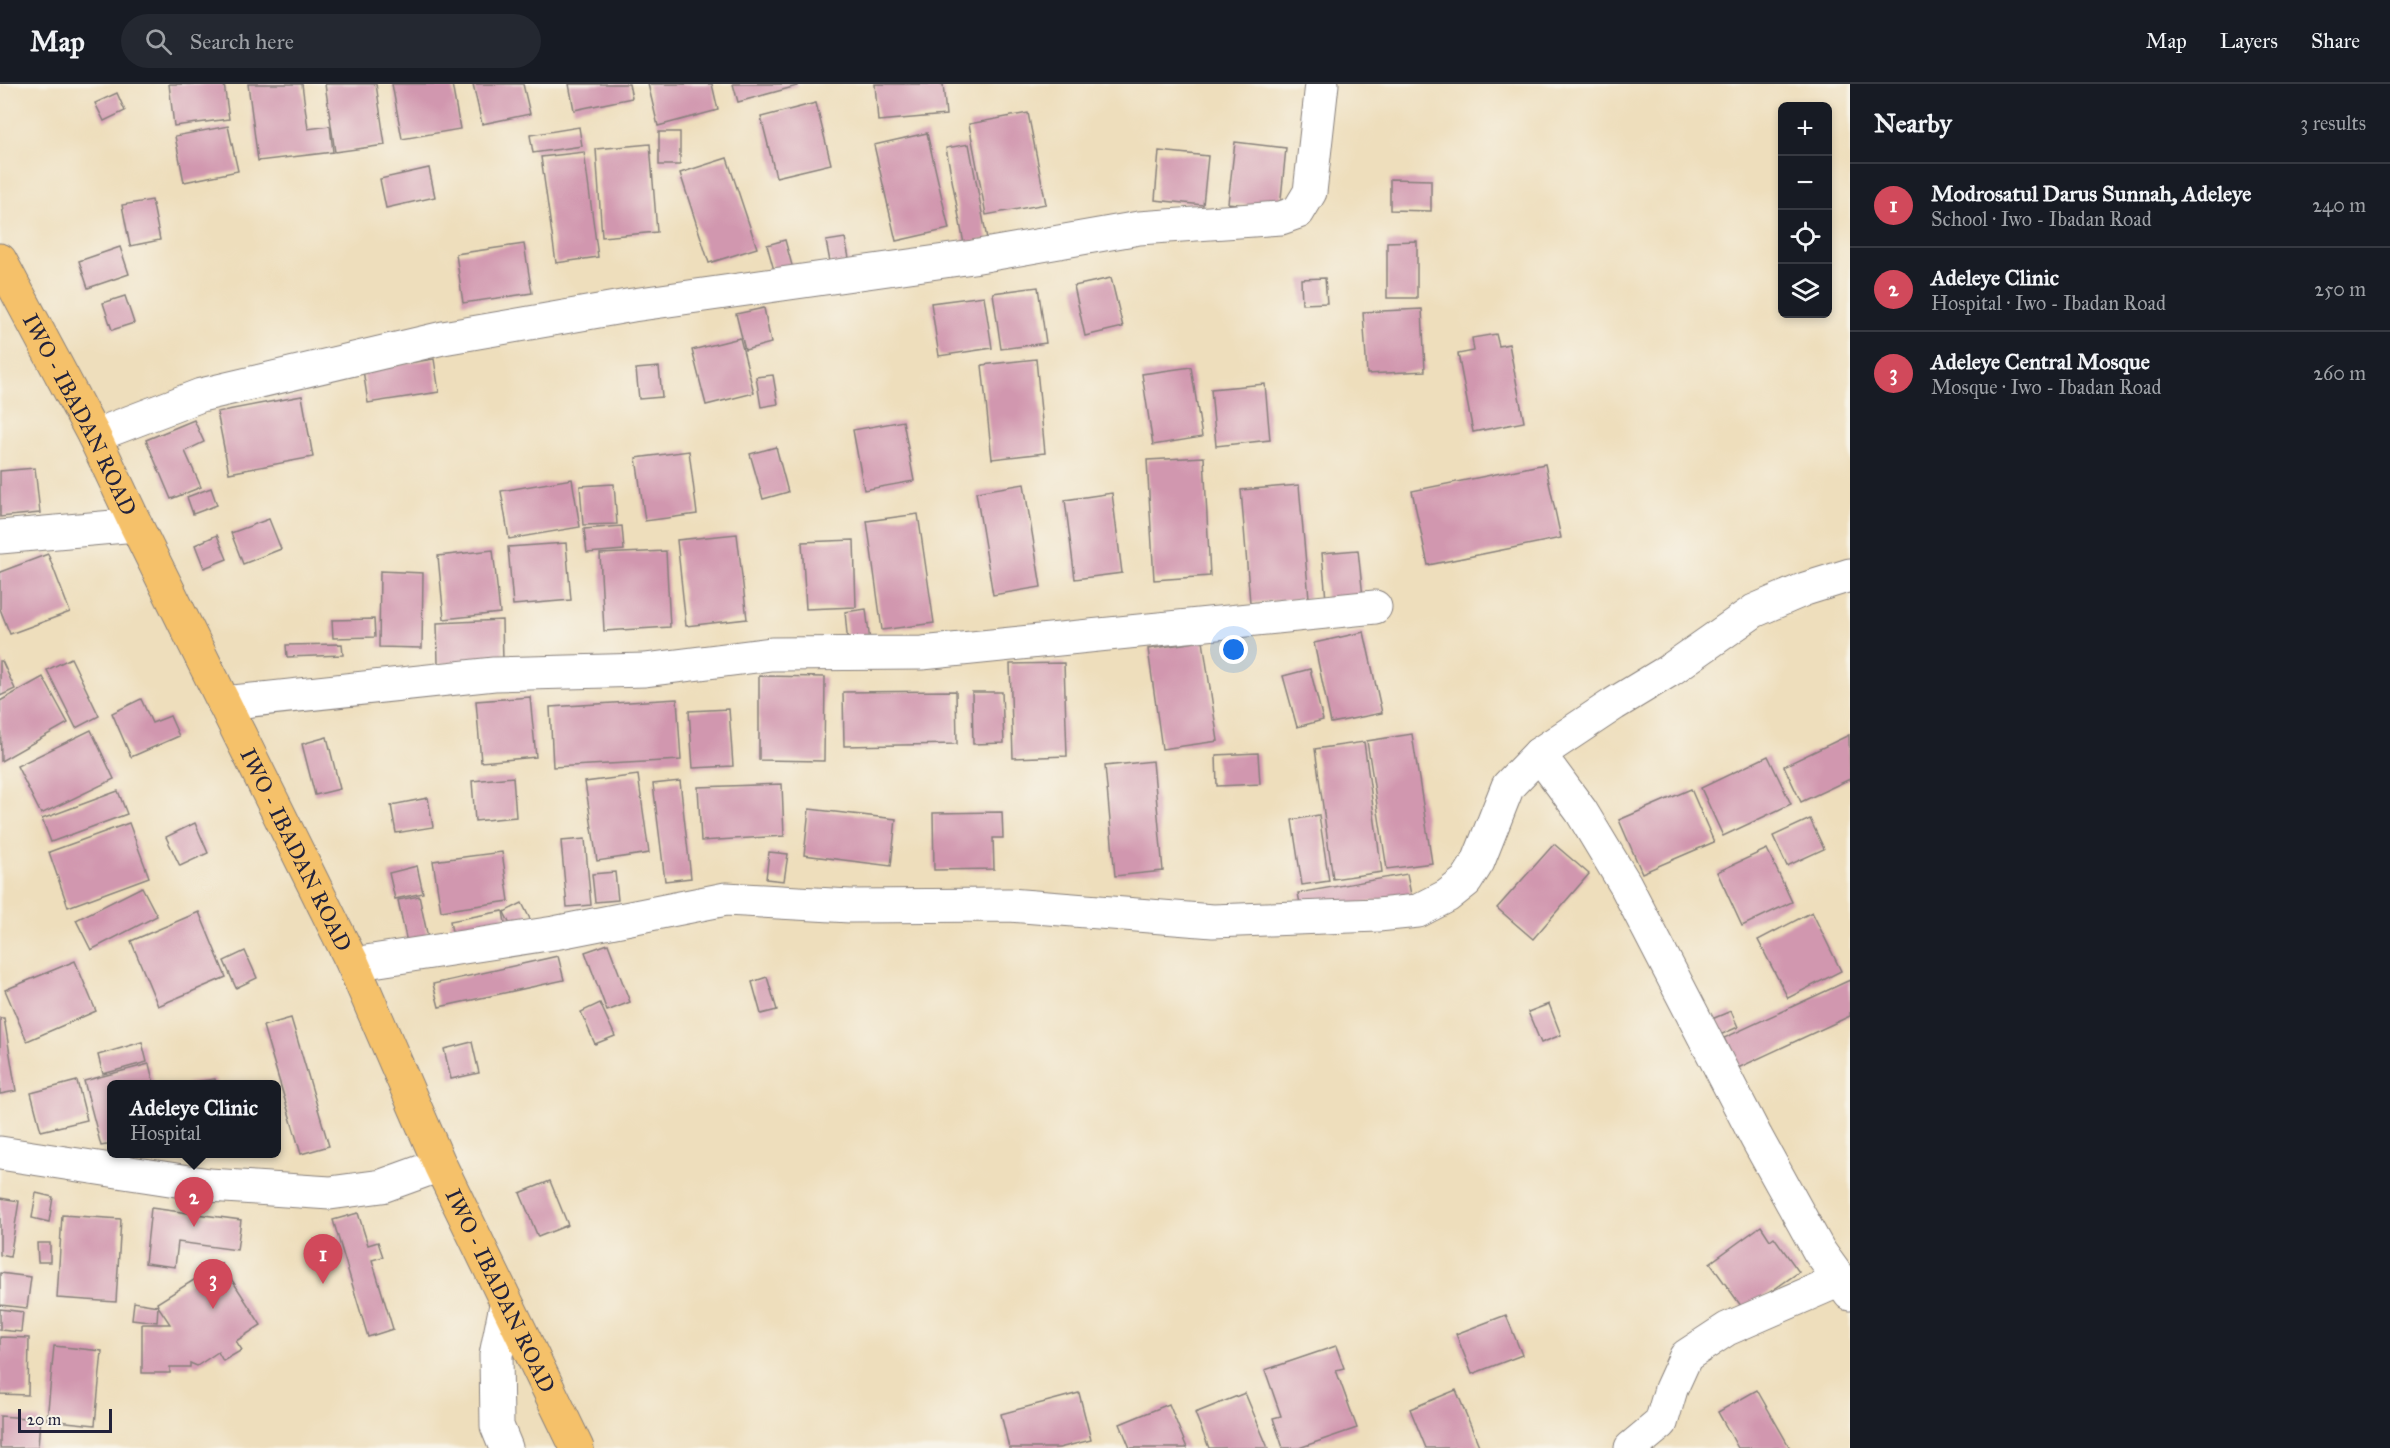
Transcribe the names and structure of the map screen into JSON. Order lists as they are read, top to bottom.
{
  "streets": {
    "main road": ["IWO - IBADAN ROAD"]
  },
  "scale_bar": "20 m",
  "page": {
    "header": "Map",
    "search": "Search here",
    "nav": ["Map", "Layers", "Share"],
    "heading": ["Nearby", "3 results"],
    "map_buttons": ["+", "−"],
    "list": [
      {
        "mark": "1",
        "name": "Modrosatul Darus Sunnah, Adeleye",
        "note": "School · Iwo - Ibadan Road",
        "value": "240 m"
      },
      {
        "mark": "2",
        "name": "Adeleye Clinic",
        "note": "Hospital · Iwo - Ibadan Road",
        "value": "250 m"
      },
      {
        "mark": "3",
        "name": "Adeleye Central Mosque",
        "note": "Mosque · Iwo - Ibadan Road",
        "value": "260 m"
      }
    ],
    "popup": ["Adeleye Clinic", "Hospital"],
    "pins": ["2", "1", "3"],
    "scale": "20 m"
  }
}
